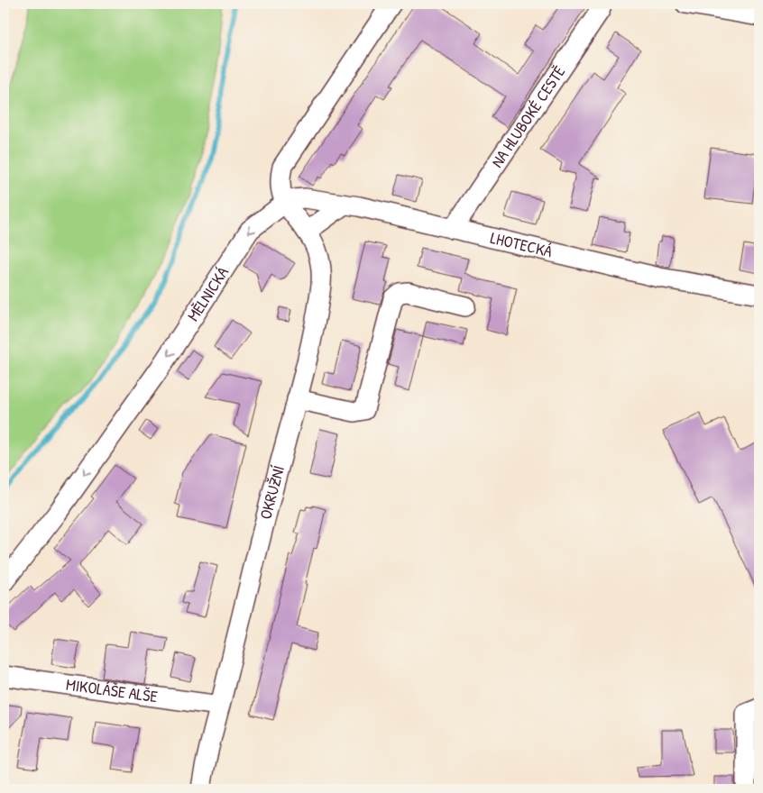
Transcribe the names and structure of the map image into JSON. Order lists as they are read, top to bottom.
{
  "streets": {
    "street": [
      "NA HLUBOKÉ CESTĚ",
      "LHOTECKÁ",
      "MĚLNICKÁ",
      "OKRUŽNÍ",
      "MIKOLÁŠE ALŠE"
    ]
  },
  "crossings": [
    ["NA HLUBOKÉ CESTĚ", "LHOTECKÁ"],
    ["LHOTECKÁ", "MĚLNICKÁ"],
    ["LHOTECKÁ", "OKRUŽNÍ"],
    ["MĚLNICKÁ", "OKRUŽNÍ"],
    ["OKRUŽNÍ", "MIKOLÁŠE ALŠE"]
  ],
  "one_way": ["MĚLNICKÁ"]
}
